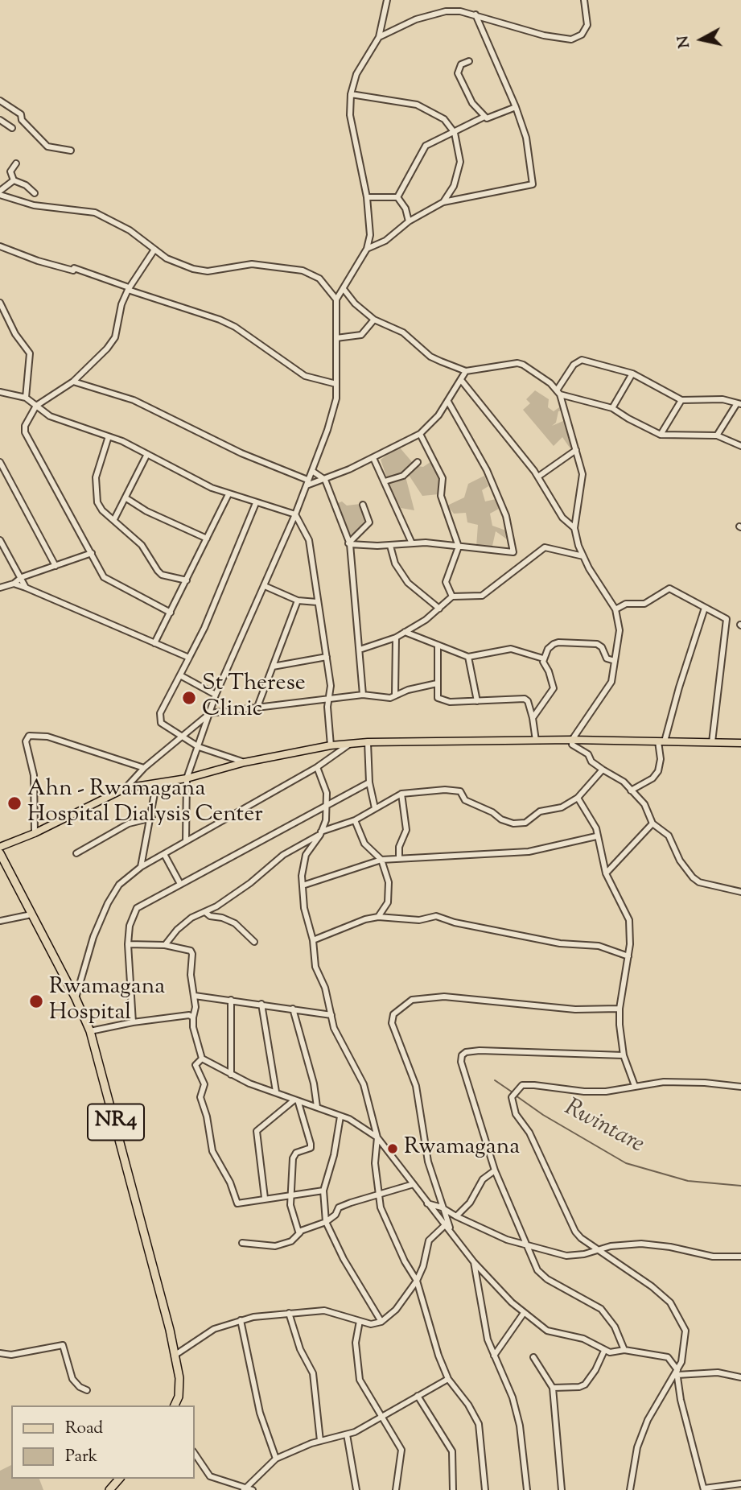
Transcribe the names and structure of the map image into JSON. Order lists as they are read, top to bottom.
{
  "streets": {
    "highway": ["NR4"]
  },
  "water": ["Rwintare"],
  "places": [
    "St Therese Clinic",
    "Ahn - Rwamagana Hospital Dialysis Center",
    "Rwamagana Hospital",
    "Rwamagana"
  ],
  "legend": ["Road", "Park"],
  "north": "left"
}
